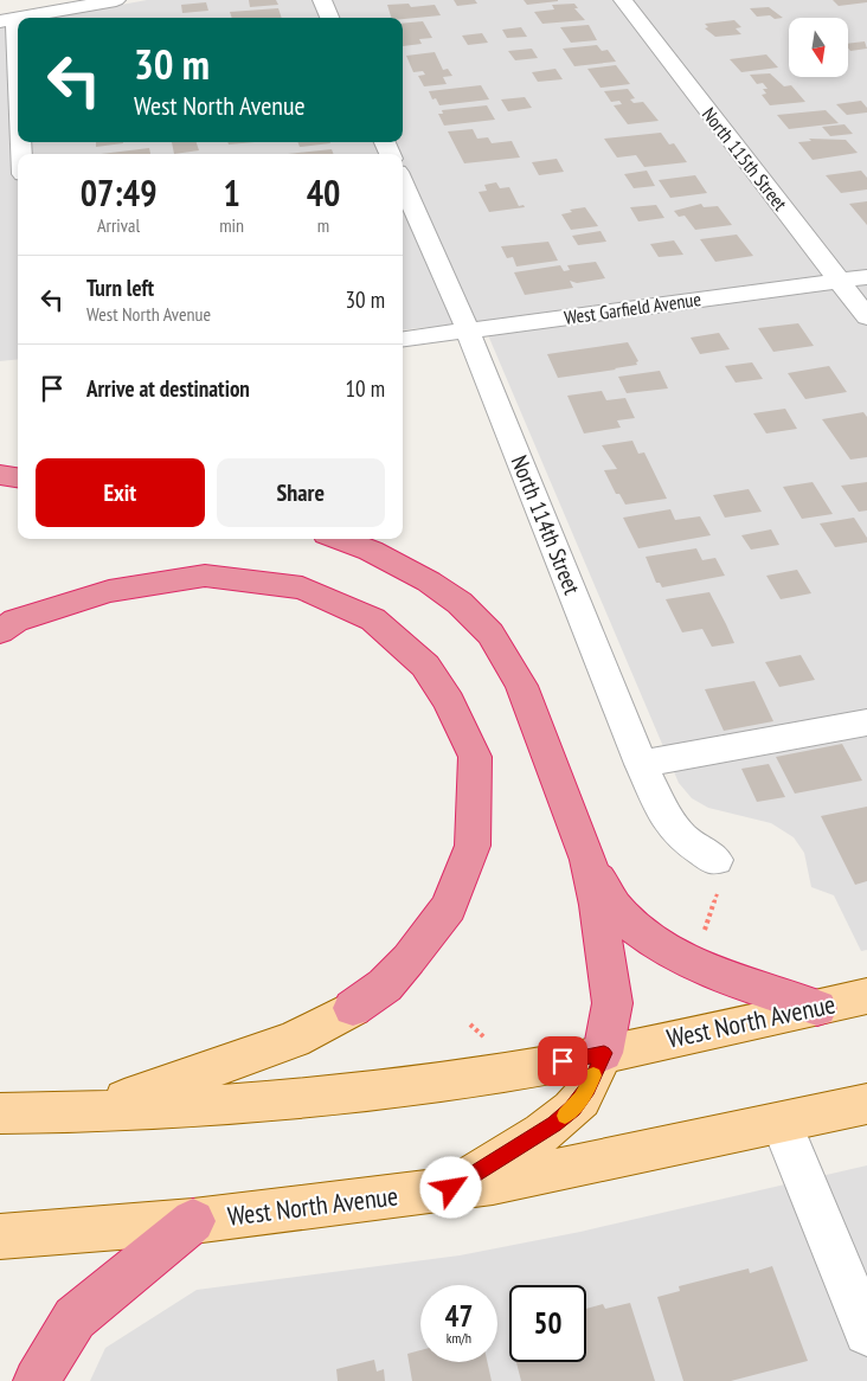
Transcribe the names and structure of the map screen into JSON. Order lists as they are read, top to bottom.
{
  "streets": {
    "main road": ["West North Avenue"],
    "street": ["North 115th Street", "West Garfield Avenue", "North 114th Street"]
  },
  "crossings": [
    ["North 115th Street", "West Garfield Avenue"],
    ["West Garfield Avenue", "North 114th Street"]
  ],
  "north": "bottom",
  "page": {
    "turn": ["30 m", "West North Avenue"],
    "eta": [
      "07:49",
      "Arrival",
      "1",
      "min",
      "40",
      "m"
    ],
    "list": [
      {
        "name": "Turn left",
        "note": "West North Avenue",
        "value": "30 m"
      },
      {
        "name": "Arrive at destination",
        "value": "10 m"
      }
    ],
    "buttons": ["Exit", "Share"],
    "speed": "47 km/h",
    "limit": "50"
  }
}
